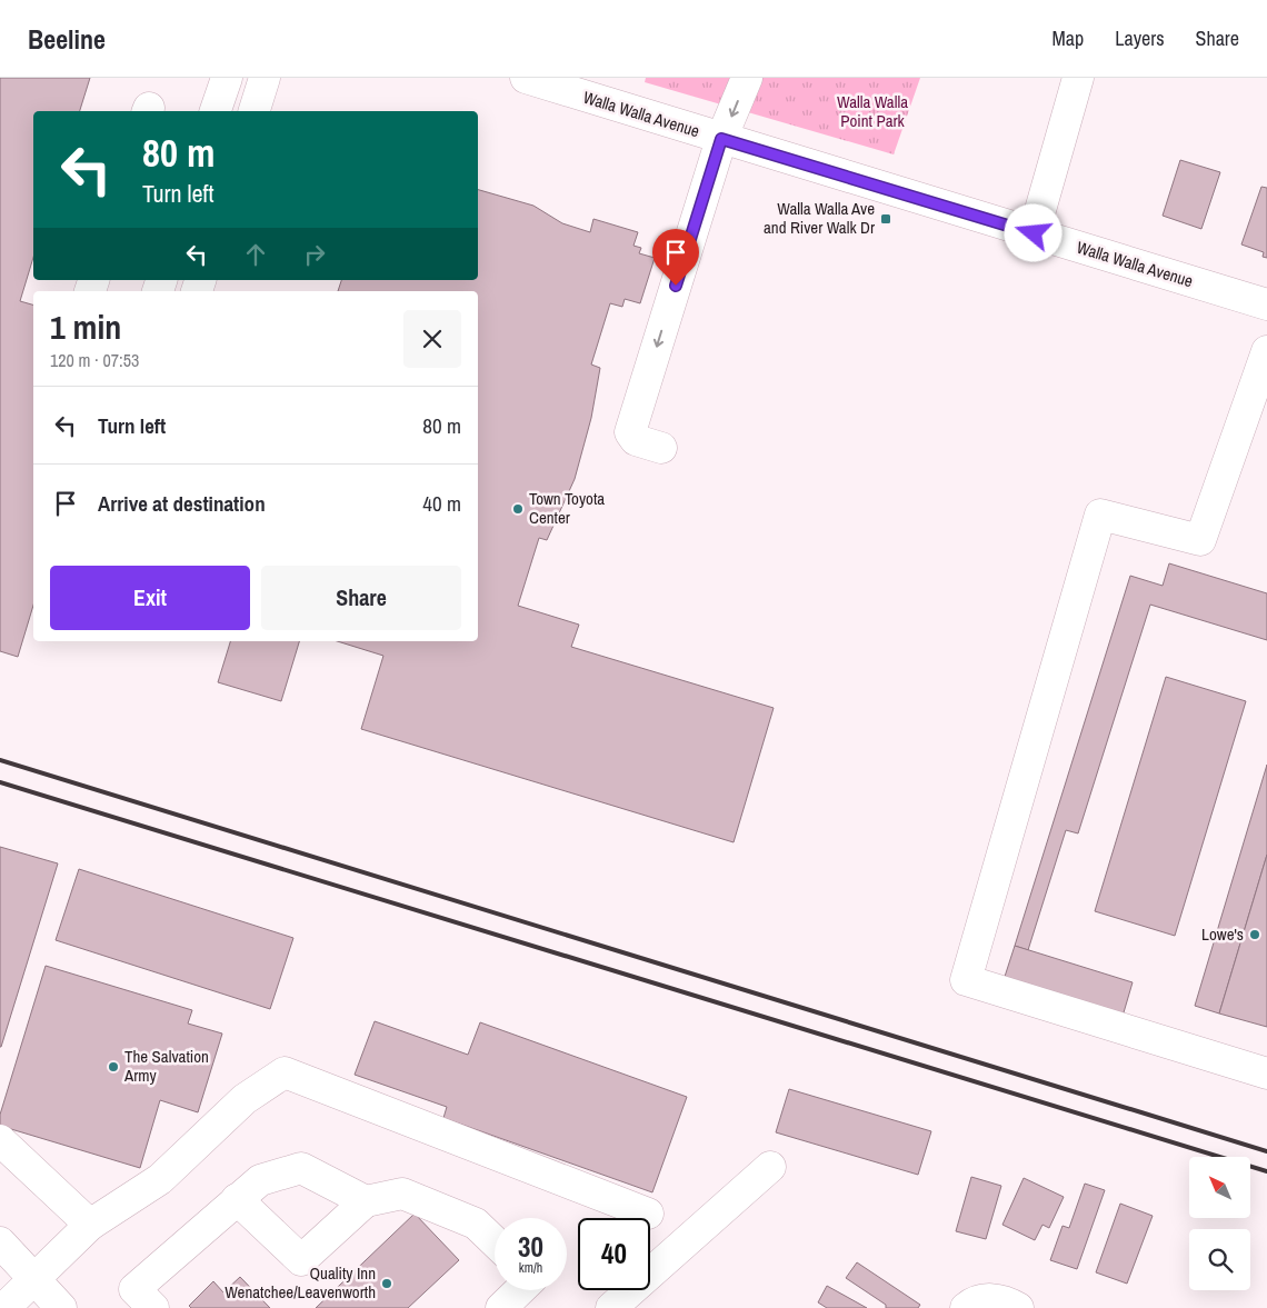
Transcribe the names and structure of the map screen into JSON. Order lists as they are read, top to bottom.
{
  "streets": {
    "street": ["Walla Walla Avenue"]
  },
  "parks": ["Walla Walla Point Park"],
  "places": {
    "transit": ["Walla Walla Ave and River Walk Dr"],
    "other": [
      "Town Toyota Center",
      "Lowe's",
      "The Salvation Army",
      "Quality Inn Wenatchee/Leavenworth"
    ]
  },
  "north": "top left",
  "page": {
    "header": "Beeline",
    "nav": ["Map", "Layers", "Share"],
    "turn": ["80 m", "Turn left"],
    "heading": ["1 min", "120 m · 07:53"],
    "list": [
      {
        "name": "Turn left",
        "value": "80 m"
      },
      {
        "name": "Arrive at destination",
        "value": "40 m"
      }
    ],
    "buttons": ["Exit", "Share"],
    "speed": "30 km/h",
    "limit": "40"
  }
}
